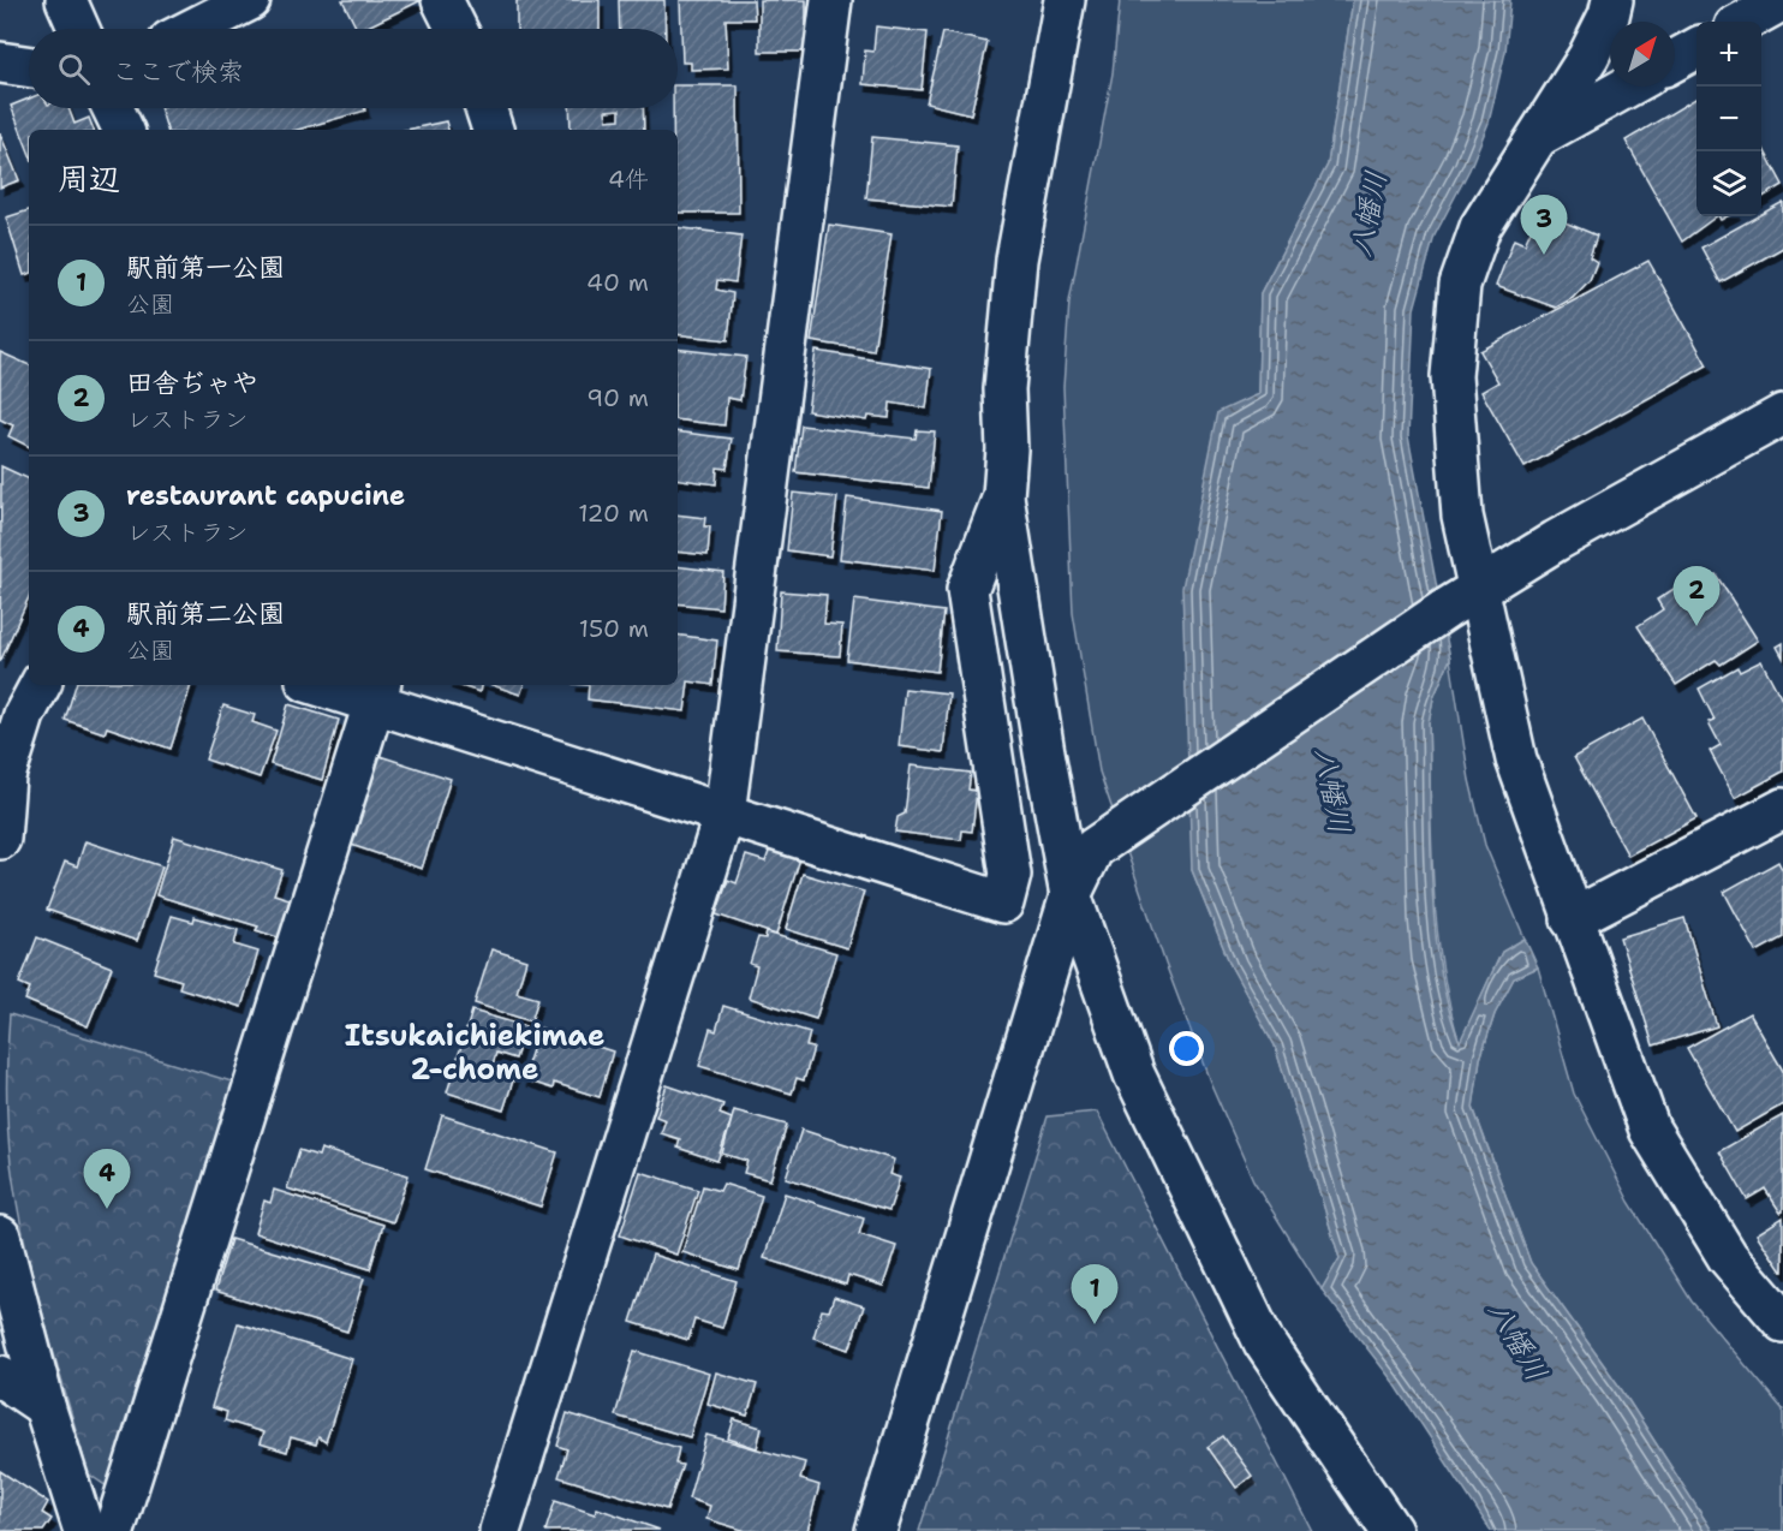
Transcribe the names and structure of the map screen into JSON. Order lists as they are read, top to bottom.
{
  "districts": ["Itsukaichiekimae 2-chome"],
  "water": ["八幡川"],
  "north": "top right",
  "page": {
    "map_buttons": ["+", "−"],
    "search": "ここで検索",
    "heading": ["周辺", "4件"],
    "pins": [
      "3",
      "2",
      "4",
      "1"
    ],
    "list": [
      {
        "mark": "1",
        "name": "駅前第一公園",
        "note": "公園",
        "value": "40 m"
      },
      {
        "mark": "2",
        "name": "田舎ぢゃや",
        "note": "レストラン",
        "value": "90 m"
      },
      {
        "mark": "3",
        "name": "restaurant capucine",
        "note": "レストラン",
        "value": "120 m"
      },
      {
        "mark": "4",
        "name": "駅前第二公園",
        "note": "公園",
        "value": "150 m"
      }
    ]
  }
}
